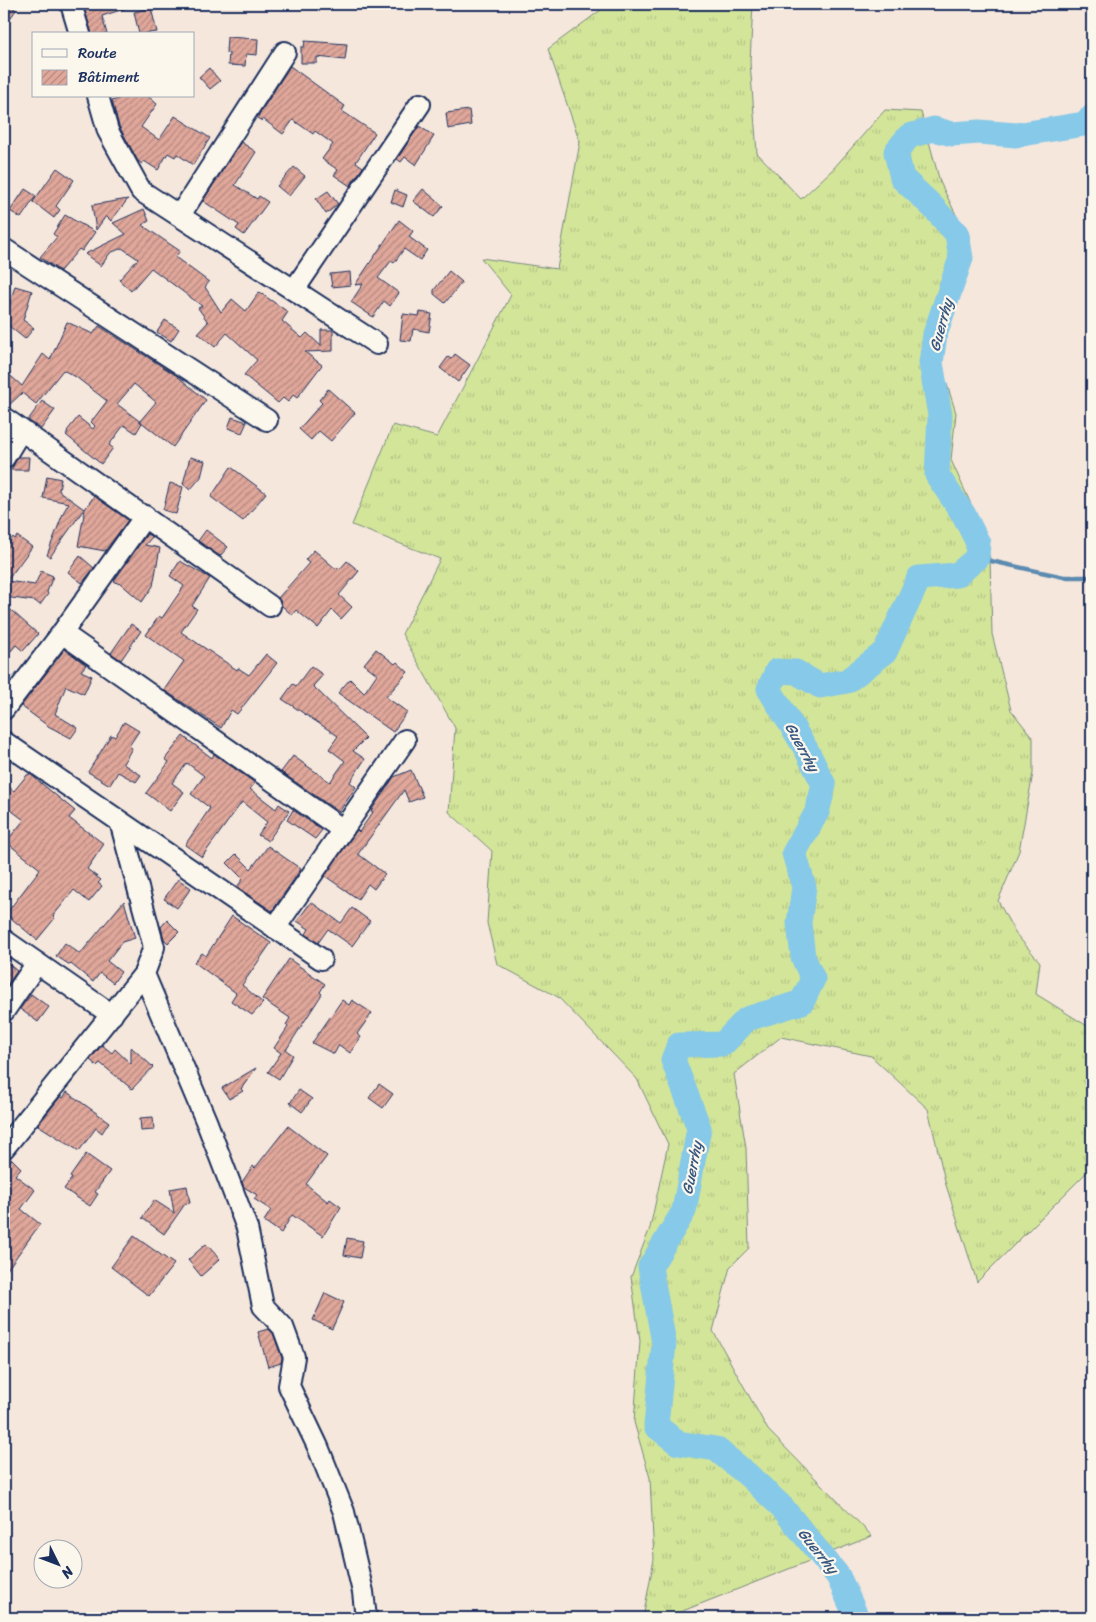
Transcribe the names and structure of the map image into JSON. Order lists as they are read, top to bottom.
{
  "water": ["Guerrhy"],
  "legend": ["Route", "Bâtiment"],
  "north": "bottom right"
}
